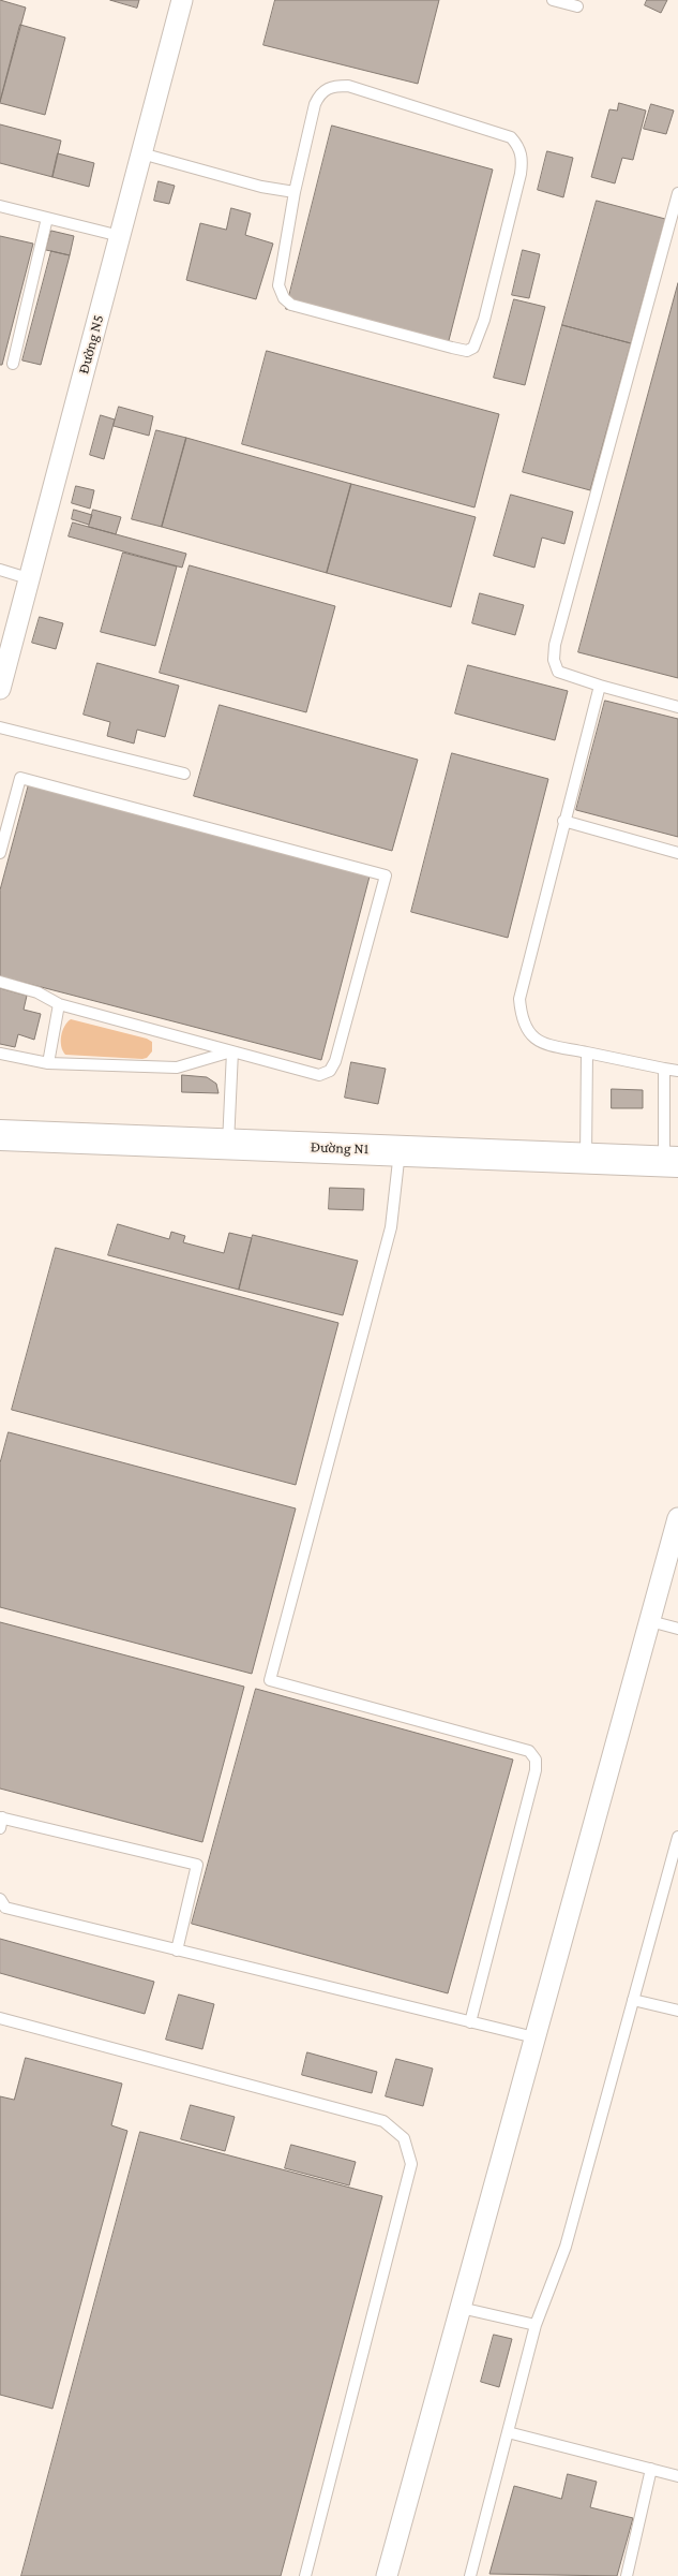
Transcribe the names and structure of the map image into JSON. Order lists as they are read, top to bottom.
{
  "streets": {
    "street": ["Đường N5", "Đường N1"]
  }
}
